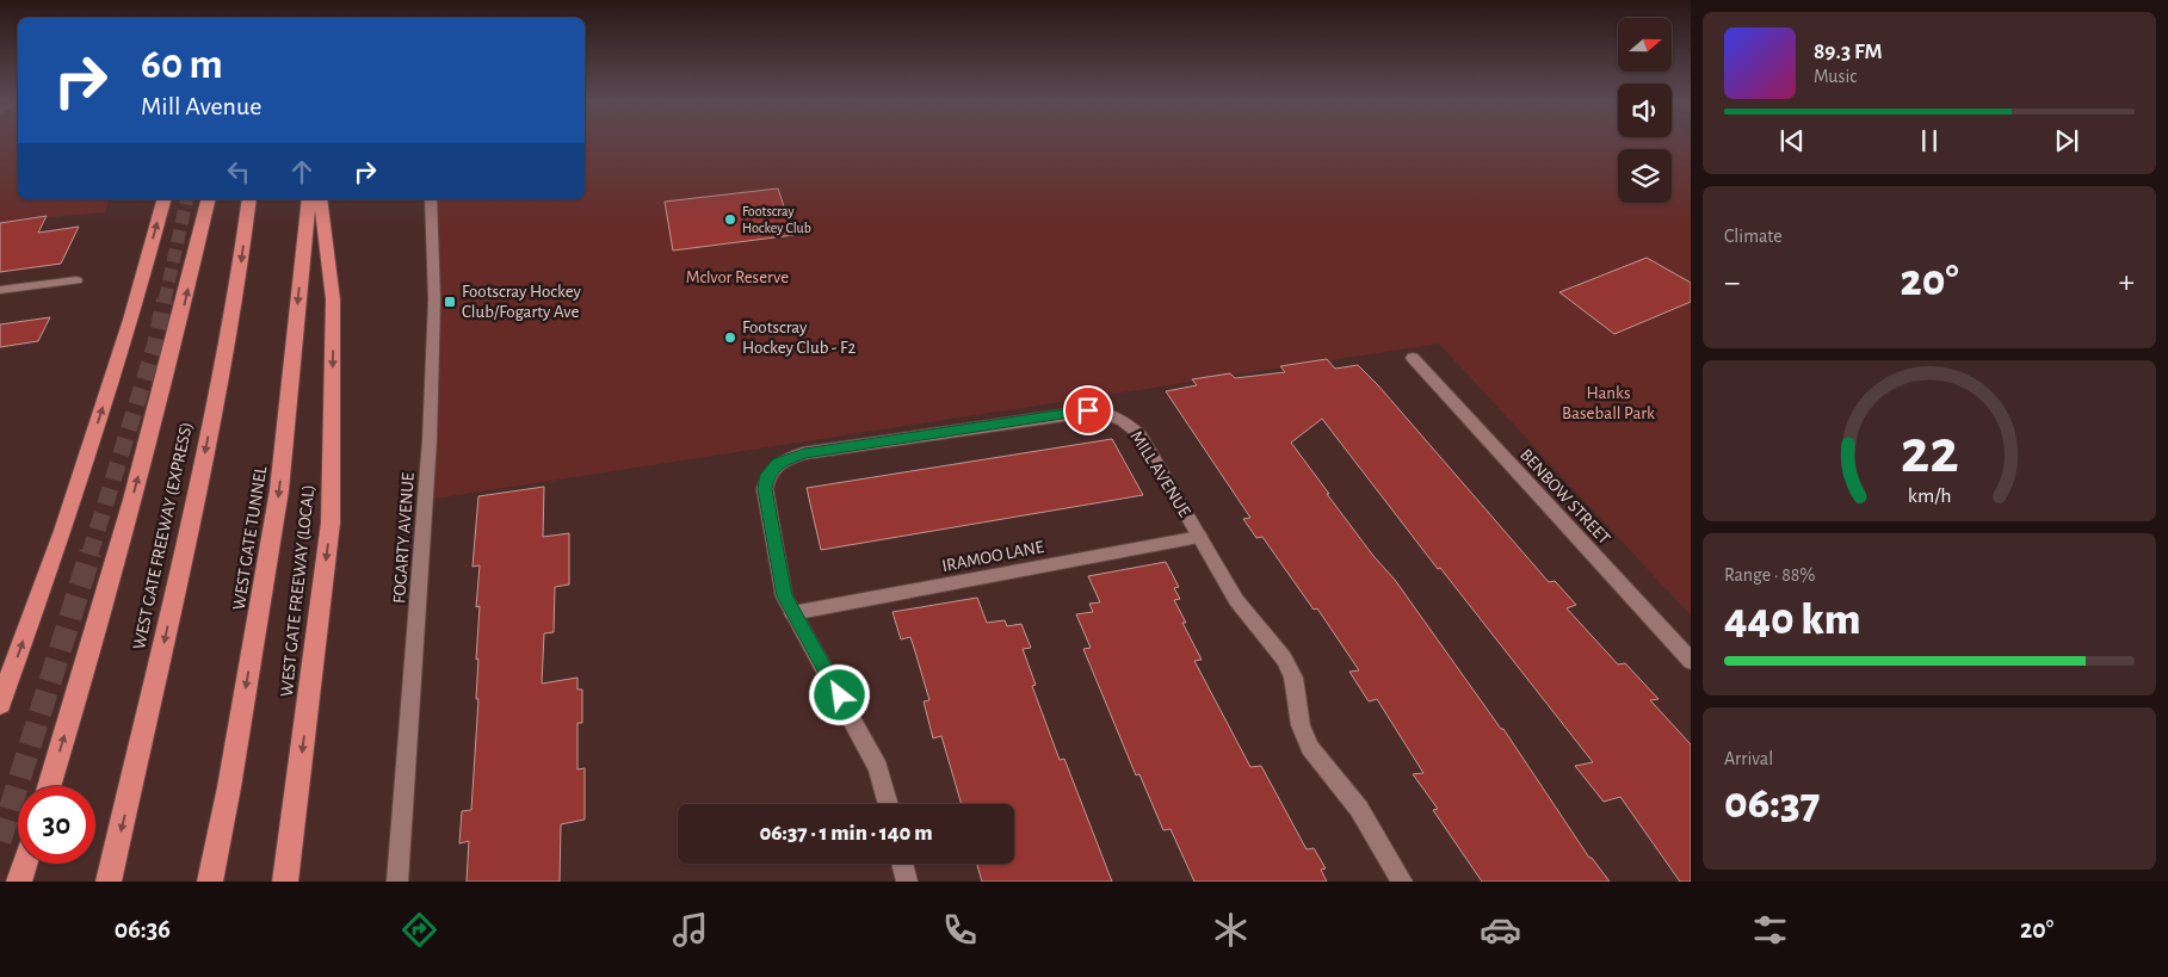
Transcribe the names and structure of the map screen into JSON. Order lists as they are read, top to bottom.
{
  "streets": {
    "highway": ["WEST GATE FREEWAY (EXPRESS)", "WEST GATE TUNNEL", "WEST GATE FREEWAY (LOCAL)"],
    "street": [
      "MILL AVENUE",
      "BENBOW STREET",
      "FOGARTY AVENUE",
      "IRAMOO LANE"
    ]
  },
  "crossings": [
    ["MILL AVENUE", "IRAMOO LANE"]
  ],
  "one_way": ["WEST GATE TUNNEL", "WEST GATE FREEWAY (LOCAL)"],
  "parks": ["McIvor Reserve", "Hanks Baseball Park"],
  "places": {
    "other": ["Footscray Hockey Club", "Footscray Hockey Club - F2"],
    "transit": ["Footscray Hockey Club/Fogarty Ave"]
  },
  "north": "right",
  "page": {
    "turn": ["60 m", "Mill Avenue"],
    "song": ["89.3 FM", "Music"],
    "tile": [
      "Climate",
      ["Range · 88%", "440 km"],
      ["Arrival", "06:37"]
    ],
    "heat": ["−", "20°", "+"],
    "limit": "30",
    "trip": "06:37 · 1 min · 140 m",
    "tabs": ["06:36", "20°"],
    "gauge": ["22", "km/h"]
  }
}
